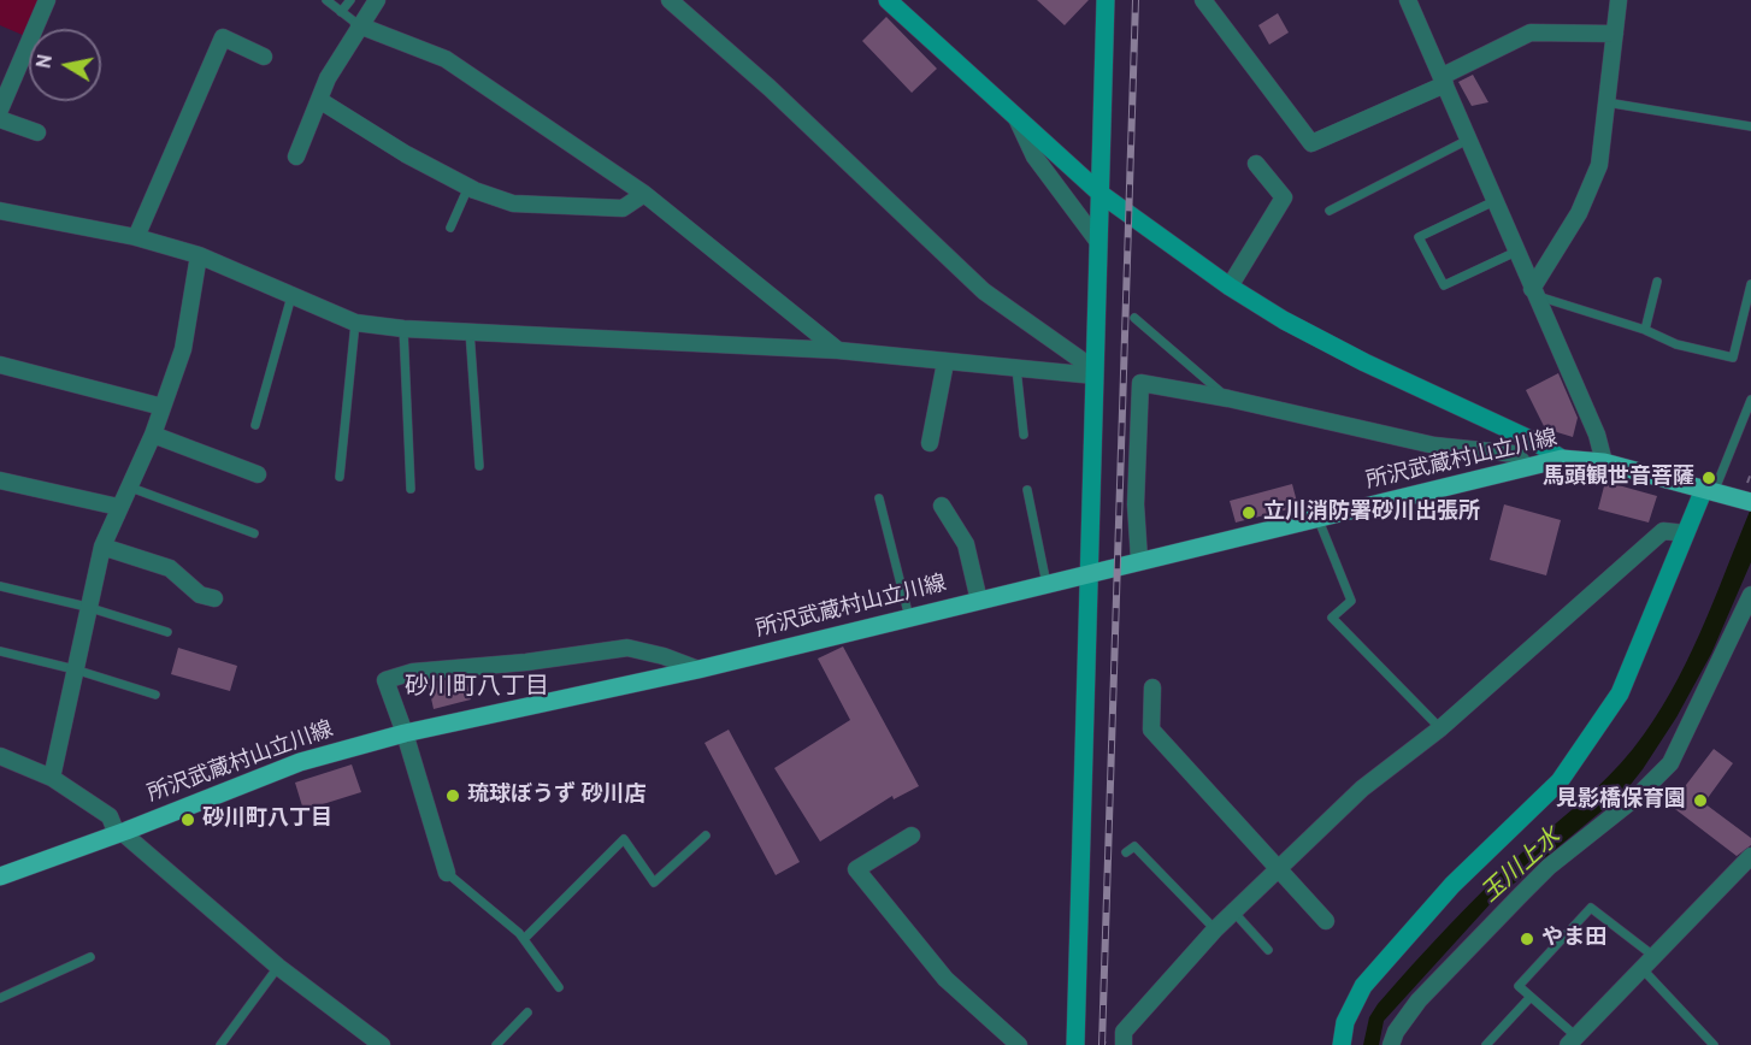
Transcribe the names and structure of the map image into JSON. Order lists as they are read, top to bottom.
{
  "streets": {
    "main road": ["所沢武蔵村山立川線"]
  },
  "districts": ["砂川町八丁目"],
  "water": ["玉川上水"],
  "places": [
    "馬頭観世音菩薩",
    "立川消防署砂川出張所",
    "琉球ぼうず 砂川店",
    "見影橋保育園",
    "砂川町八丁目",
    "やま田"
  ],
  "north": "left"
}
